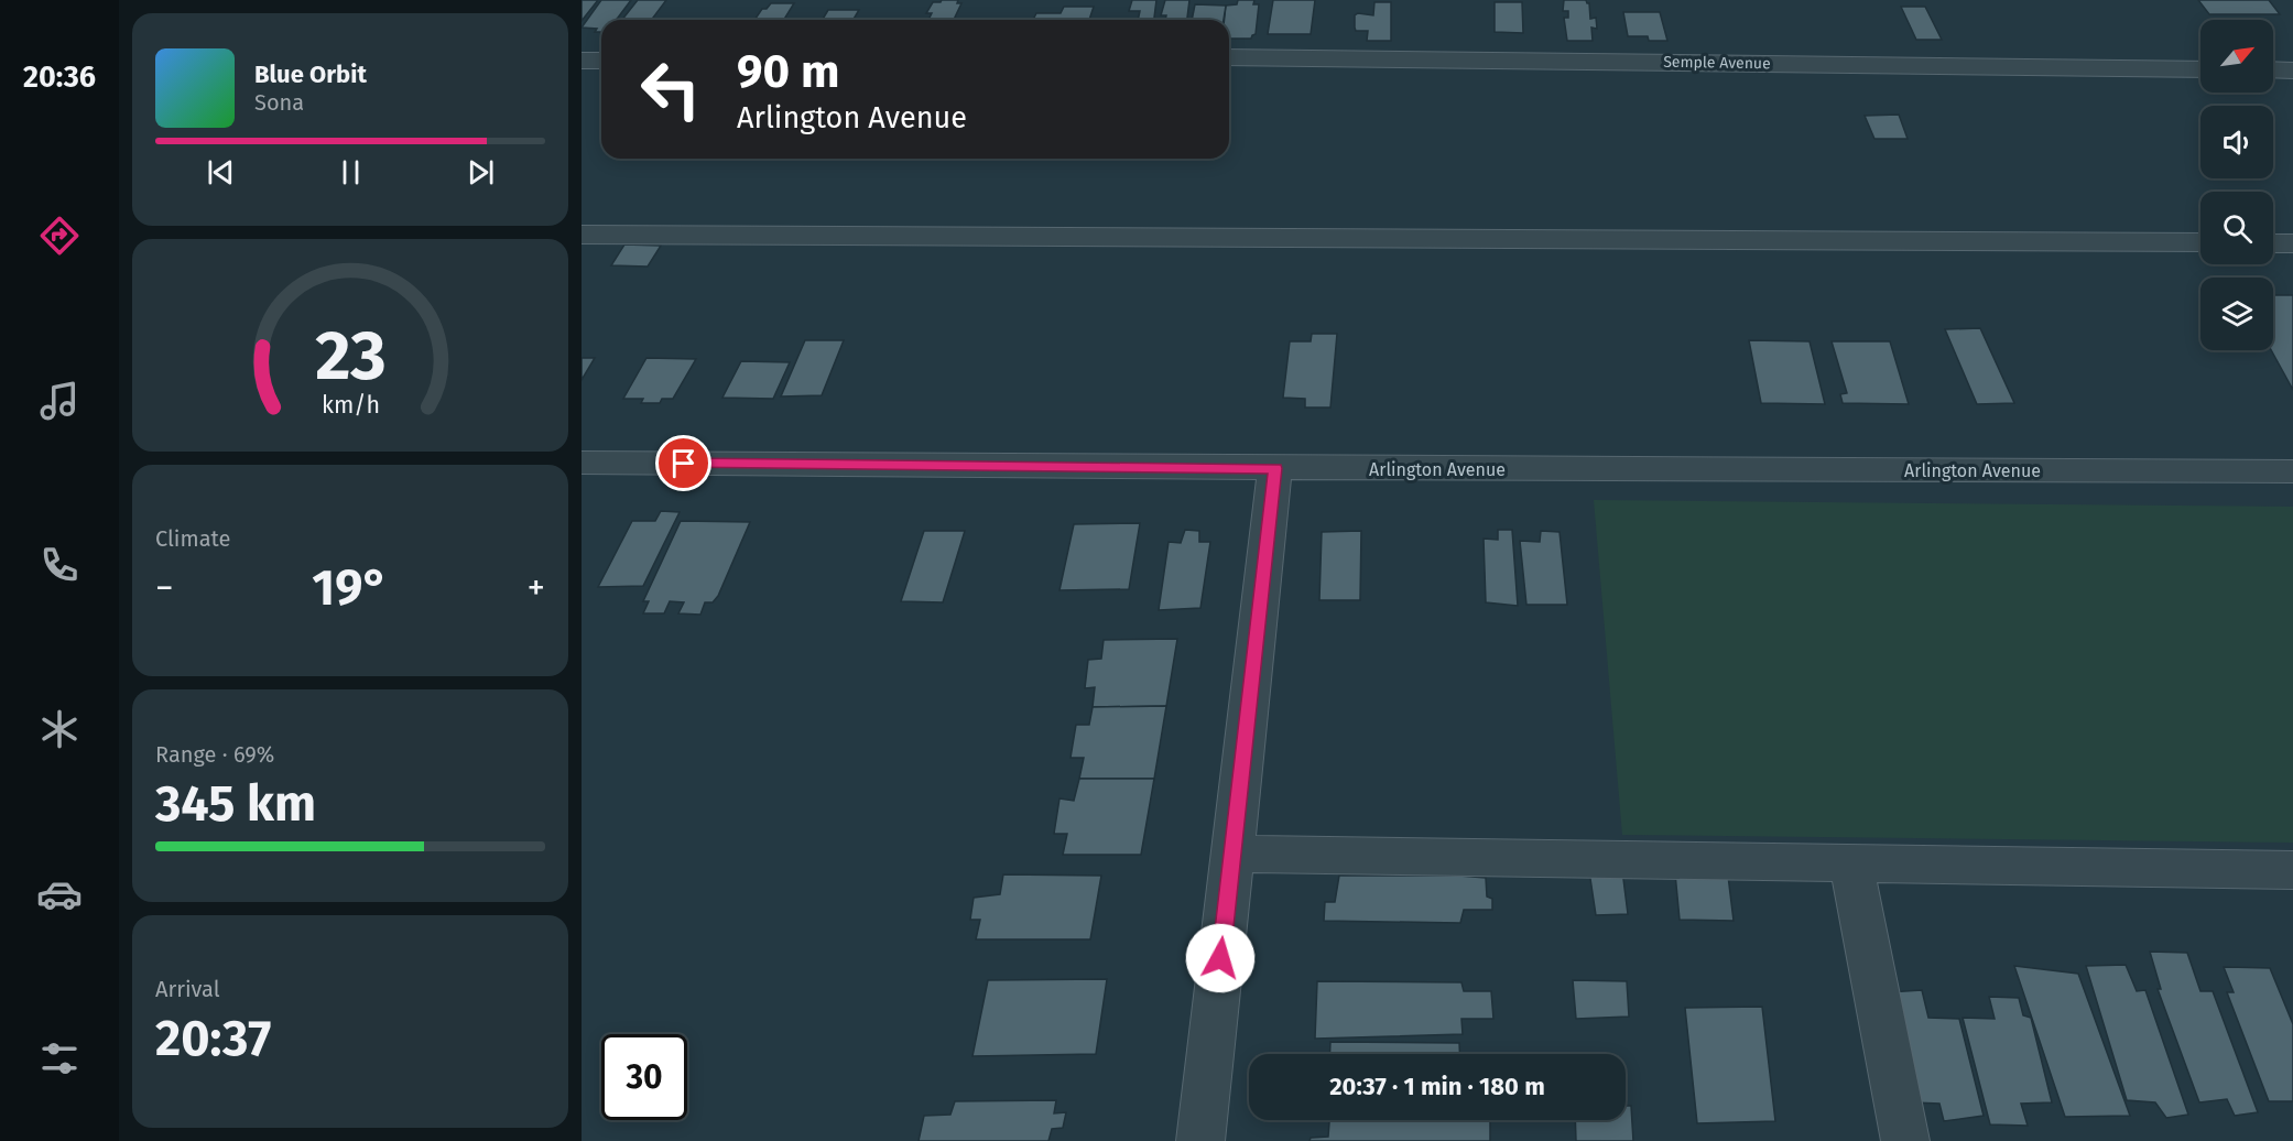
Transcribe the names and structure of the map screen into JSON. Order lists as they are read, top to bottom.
{
  "streets": {
    "street": ["Semple Avenue", "Arlington Avenue"]
  },
  "north": "top right",
  "page": {
    "tabs": "20:36",
    "turn": ["90 m", "Arlington Avenue"],
    "song": ["Blue Orbit", "Sona"],
    "tile": [
      "Climate",
      ["Range · 69%", "345 km"],
      ["Arrival", "20:37"]
    ],
    "heat": ["−", "19°", "+"],
    "limit": "30",
    "trip": "20:37 · 1 min · 180 m",
    "gauge": ["23", "km/h"]
  }
}
